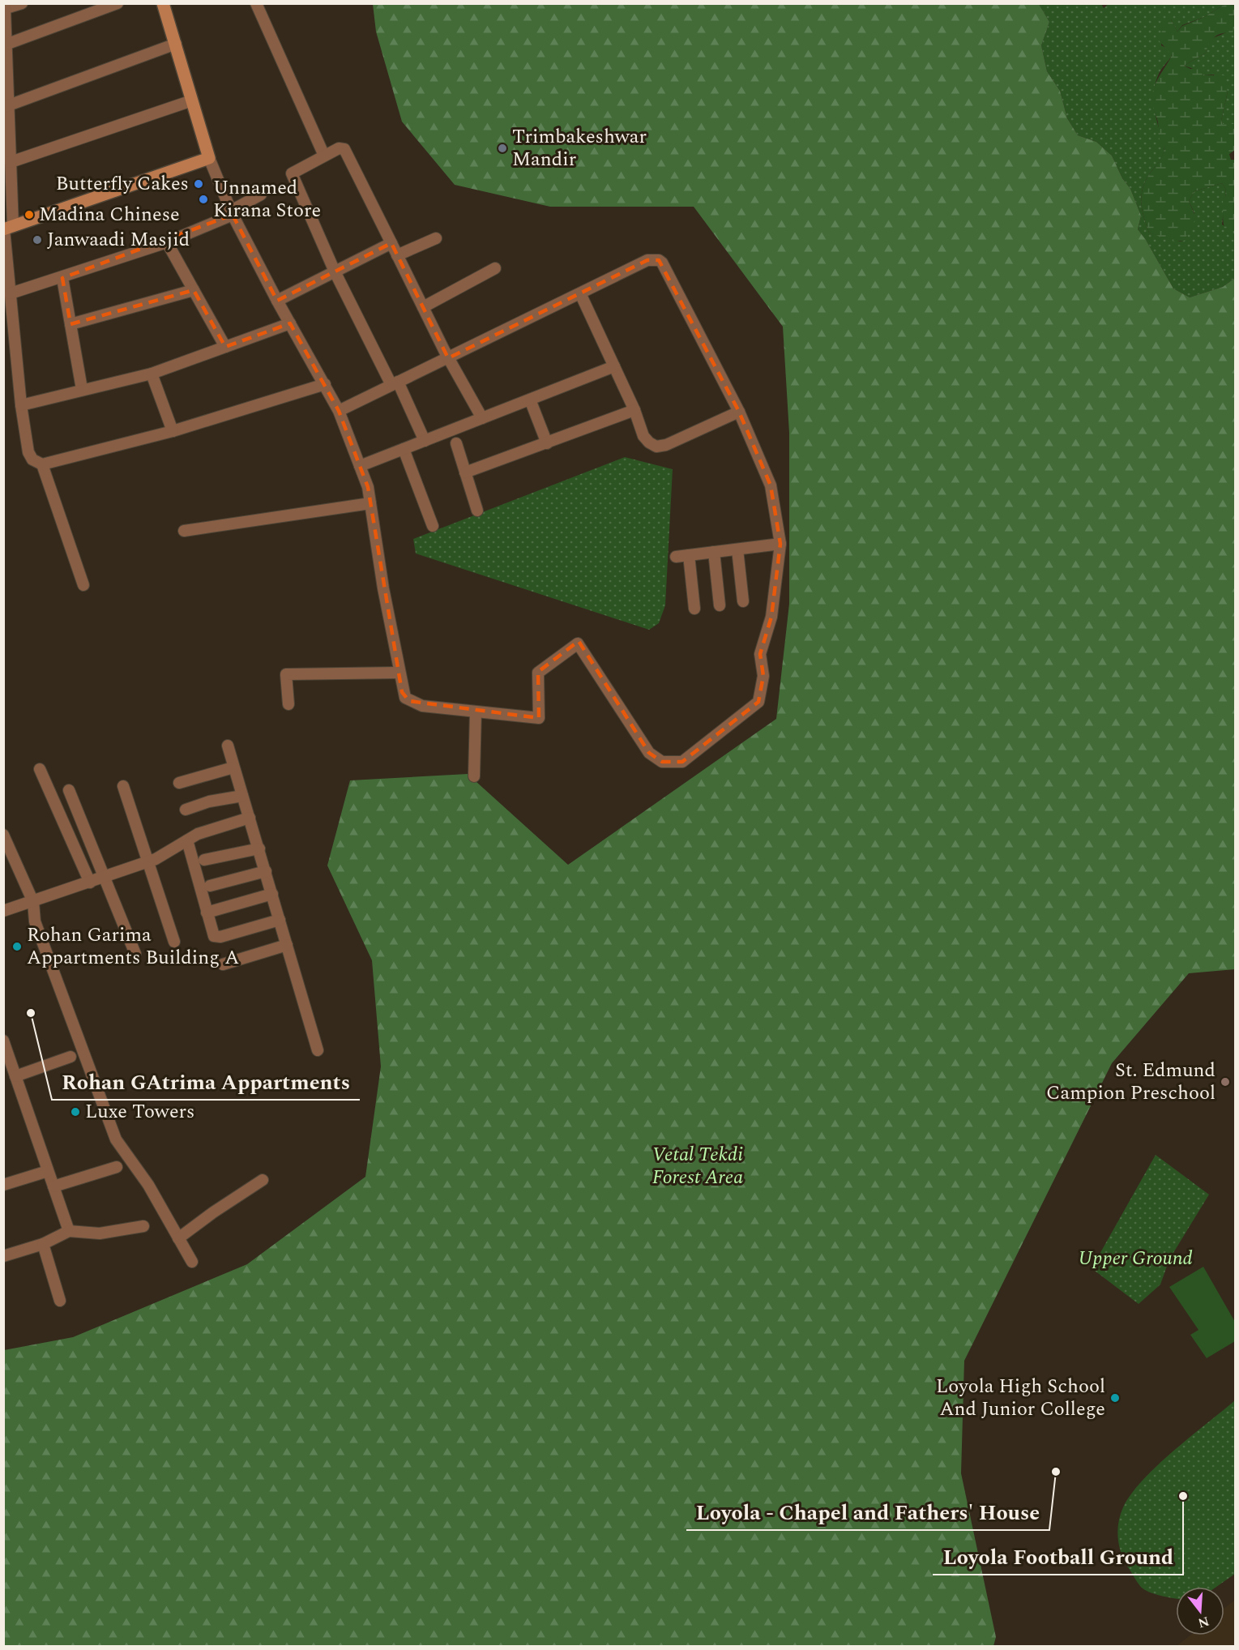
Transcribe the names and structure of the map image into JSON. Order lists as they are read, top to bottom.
{
  "parks": ["Vetal Tekdi Forest Area", "Upper Ground"],
  "places": [
    "Trimbakeshwar Mandir",
    "Butterfly Cakes",
    "Unnamed Kirana Store",
    "Madina Chinese",
    "Janwaadi Masjid",
    "Rohan Garima Appartments Building A",
    "Rohan GAtrima Appartments",
    "St. Edmund Campion Preschool",
    "Luxe Towers",
    "Loyola High School And Junior College",
    "Loyola - Chapel and Fathers' House",
    "Loyola Football Ground"
  ],
  "north": "bottom"
}
